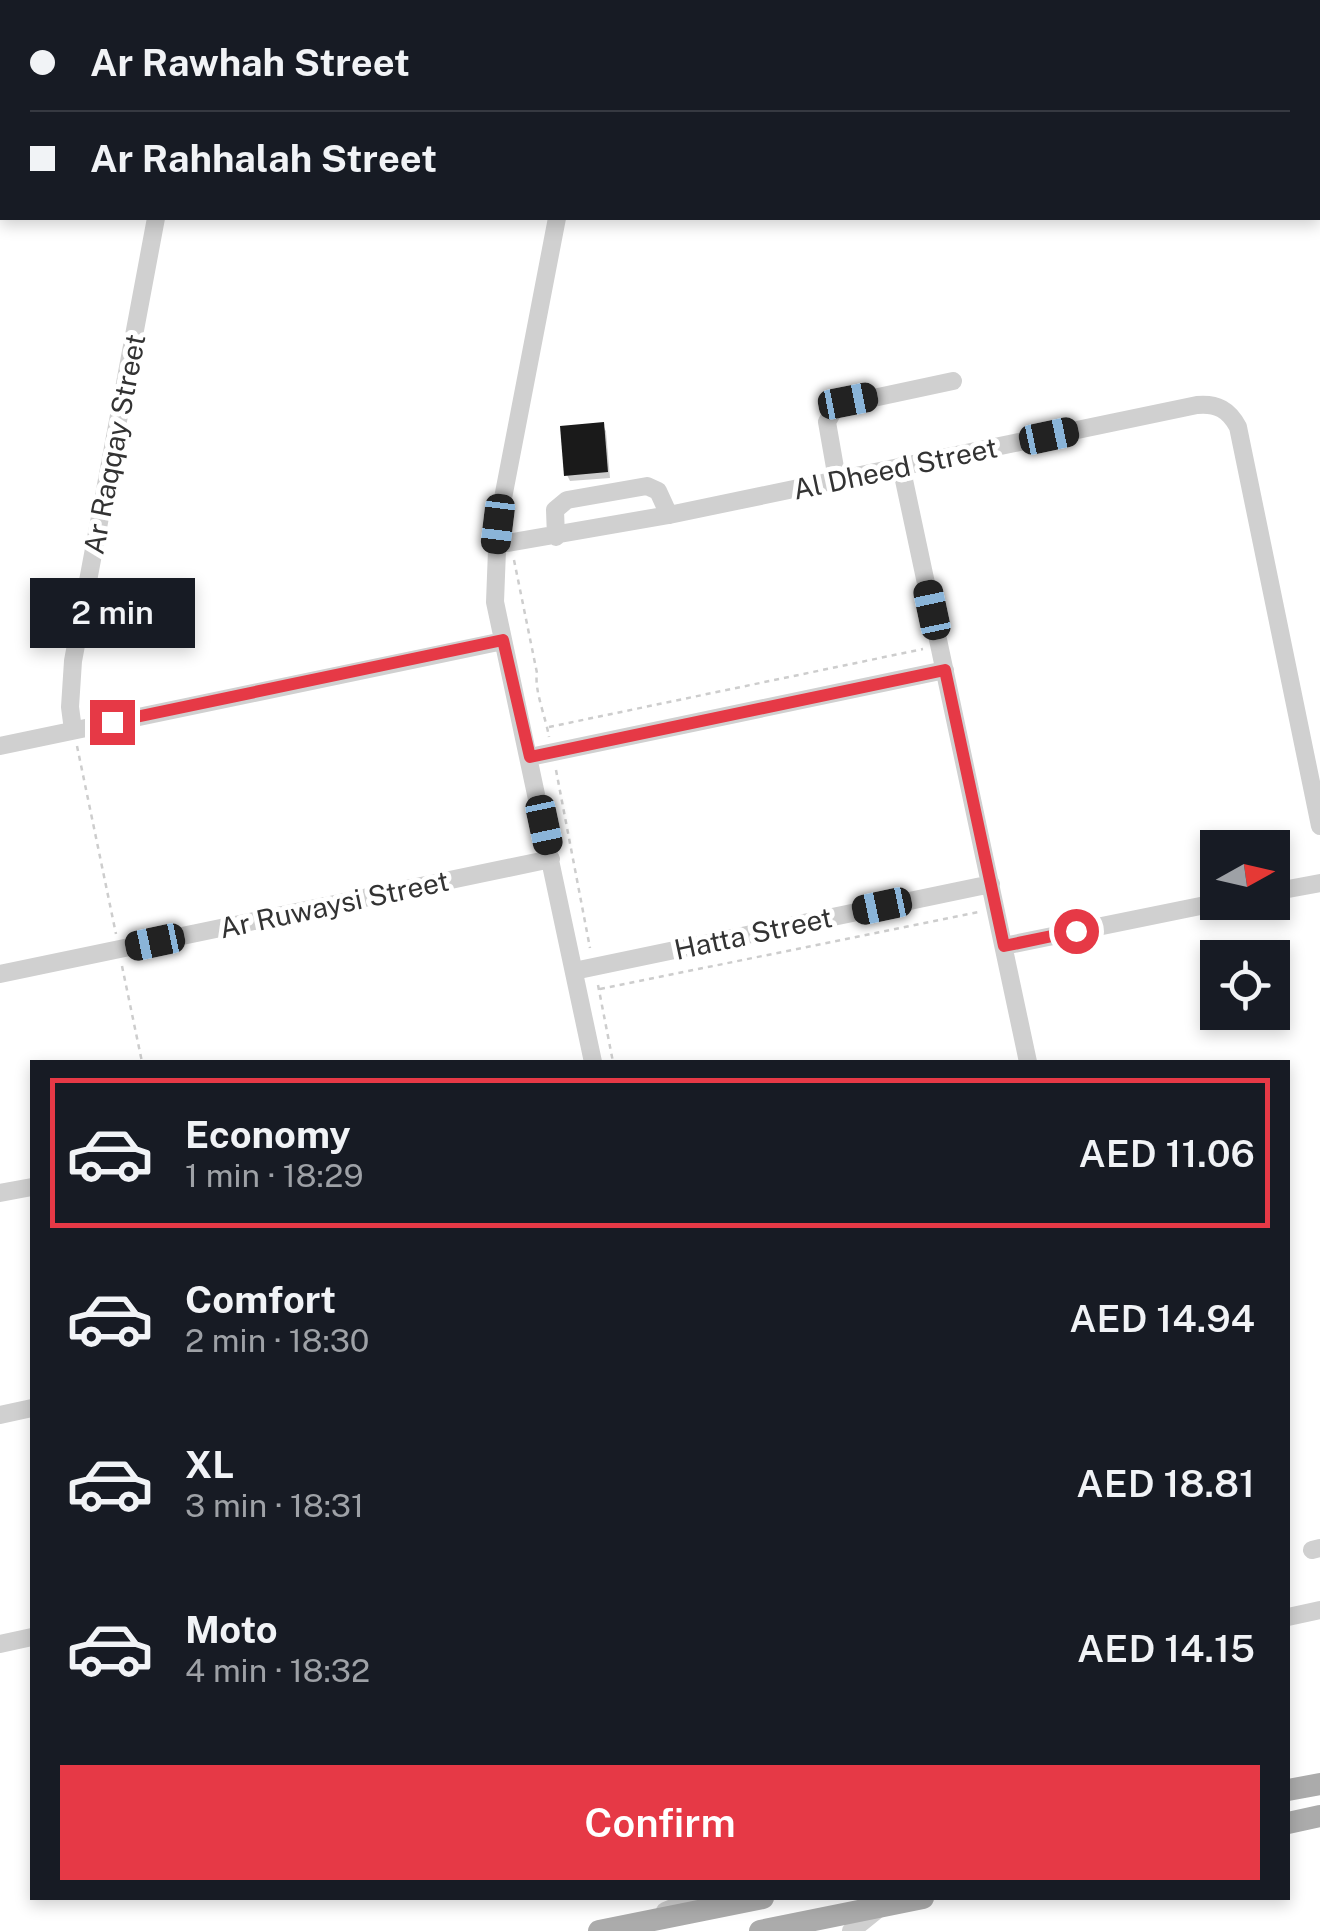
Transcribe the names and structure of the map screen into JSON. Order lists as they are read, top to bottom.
{
  "streets": {
    "street": [
      "Ar Raqqay Street",
      "Al Dheed Street",
      "Ar Ruwaysi Street",
      "Hatta Street"
    ]
  },
  "north": "right",
  "page": {
    "banner": ["Ar Rawhah Street", "Ar Rahhalah Street"],
    "bubble": "2 min",
    "list": [
      {
        "name": "Economy",
        "note": "1 min · 18:29",
        "value": "AED 11.06"
      },
      {
        "name": "Comfort",
        "note": "2 min · 18:30",
        "value": "AED 14.94"
      },
      {
        "name": "XL",
        "note": "3 min · 18:31",
        "value": "AED 18.81"
      },
      {
        "name": "Moto",
        "note": "4 min · 18:32",
        "value": "AED 14.15"
      }
    ],
    "buttons": "Confirm"
  }
}
